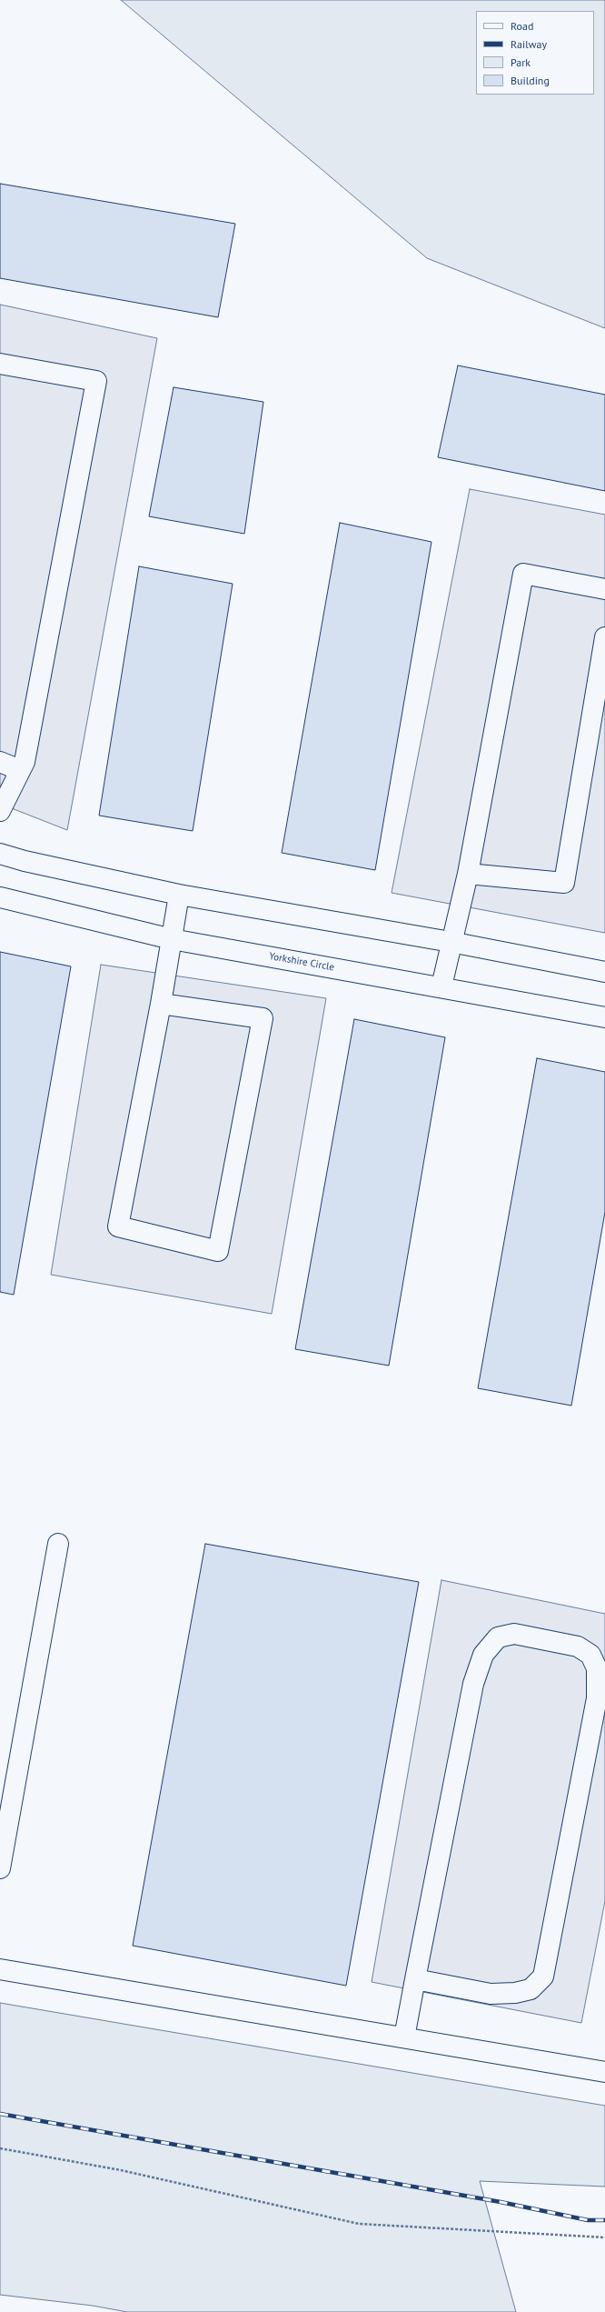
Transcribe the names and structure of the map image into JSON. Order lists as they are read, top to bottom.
{
  "streets": {
    "street": ["Yorkshire Circle"]
  },
  "legend": [
    "Road",
    "Railway",
    "Park",
    "Building"
  ]
}
